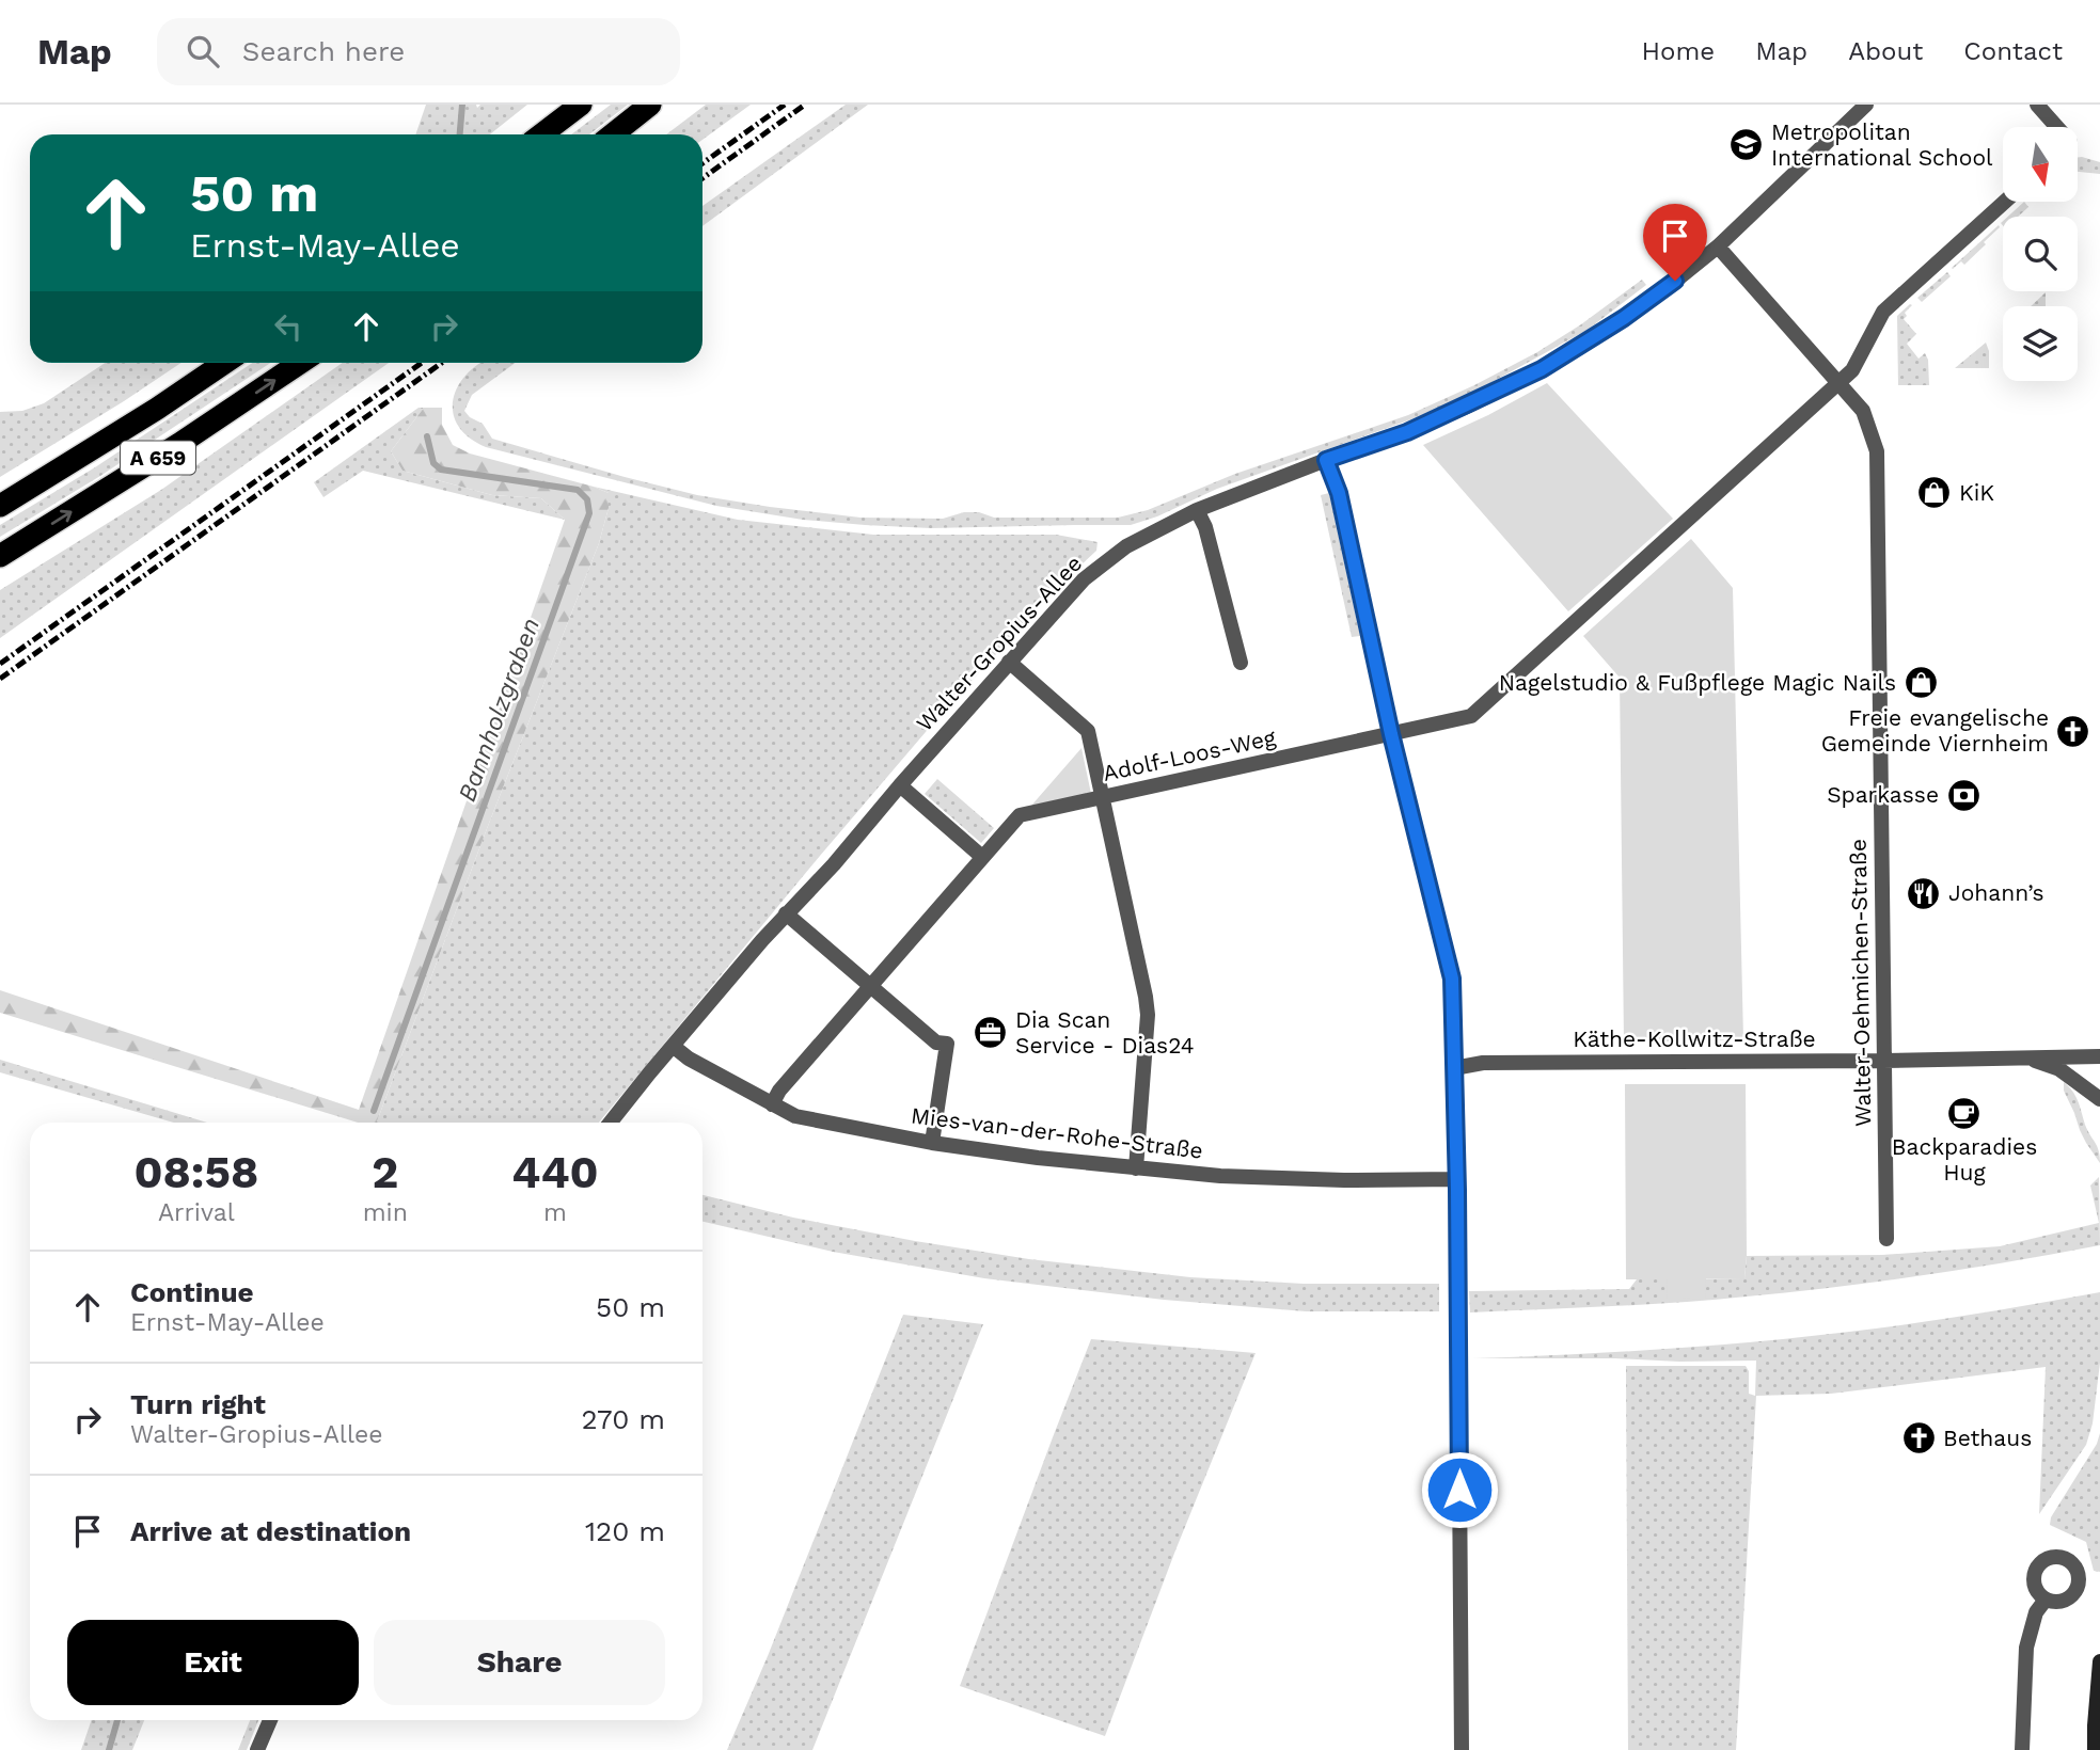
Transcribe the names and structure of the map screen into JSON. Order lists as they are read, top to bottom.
{
  "streets": {
    "highway": ["A 659"],
    "street": [
      "Walter-Gropius-Allee",
      "Adolf-Loos-Weg",
      "Walter-Oehmichen-Straße",
      "Käthe-Kollwitz-Straße",
      "Mies-van-der-Rohe-Straße"
    ]
  },
  "crossings": [
    ["Walter-Gropius-Allee", "Walter-Oehmichen-Straße"],
    ["Walter-Gropius-Allee", "Mies-van-der-Rohe-Straße"],
    ["Adolf-Loos-Weg", "Walter-Oehmichen-Straße"],
    ["Adolf-Loos-Weg", "Mies-van-der-Rohe-Straße"],
    ["Walter-Oehmichen-Straße", "Käthe-Kollwitz-Straße"]
  ],
  "water": ["Bannholzgraben"],
  "places": {
    "school or university": ["Metropolitan International School"],
    "shop": ["KiK", "Nagelstudio & Fußpflege Magic Nails"],
    "church": ["Freie evangelische Gemeinde Viernheim", "Bethaus"],
    "bank": ["Sparkasse"],
    "restaurant": ["Johann’s"],
    "office": ["Dia Scan Service - Dias24"],
    "cafe": ["Backparadies Hug"]
  },
  "north": "bottom",
  "page": {
    "header": "Map",
    "search": "Search here",
    "nav": [
      "Home",
      "Map",
      "About",
      "Contact"
    ],
    "turn": ["50 m", "Ernst-May-Allee"],
    "eta": [
      "08:58",
      "Arrival",
      "2",
      "min",
      "440",
      "m"
    ],
    "list": [
      {
        "name": "Continue",
        "note": "Ernst-May-Allee",
        "value": "50 m"
      },
      {
        "name": "Turn right",
        "note": "Walter-Gropius-Allee",
        "value": "270 m"
      },
      {
        "name": "Arrive at destination",
        "value": "120 m"
      }
    ],
    "buttons": ["Exit", "Share"]
  }
}
